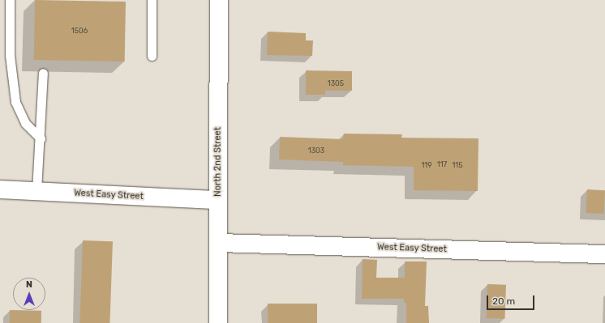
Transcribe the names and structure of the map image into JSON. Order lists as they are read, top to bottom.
{
  "streets": {
    "street": ["North 2nd Street", "West Easy Street"]
  },
  "crossings": [
    ["North 2nd Street", "West Easy Street"]
  ],
  "house_numbers": [
    "1506",
    "1305",
    "1303",
    "117",
    "119",
    "115"
  ],
  "scale_bar": "20 m",
  "north": "top"
}
